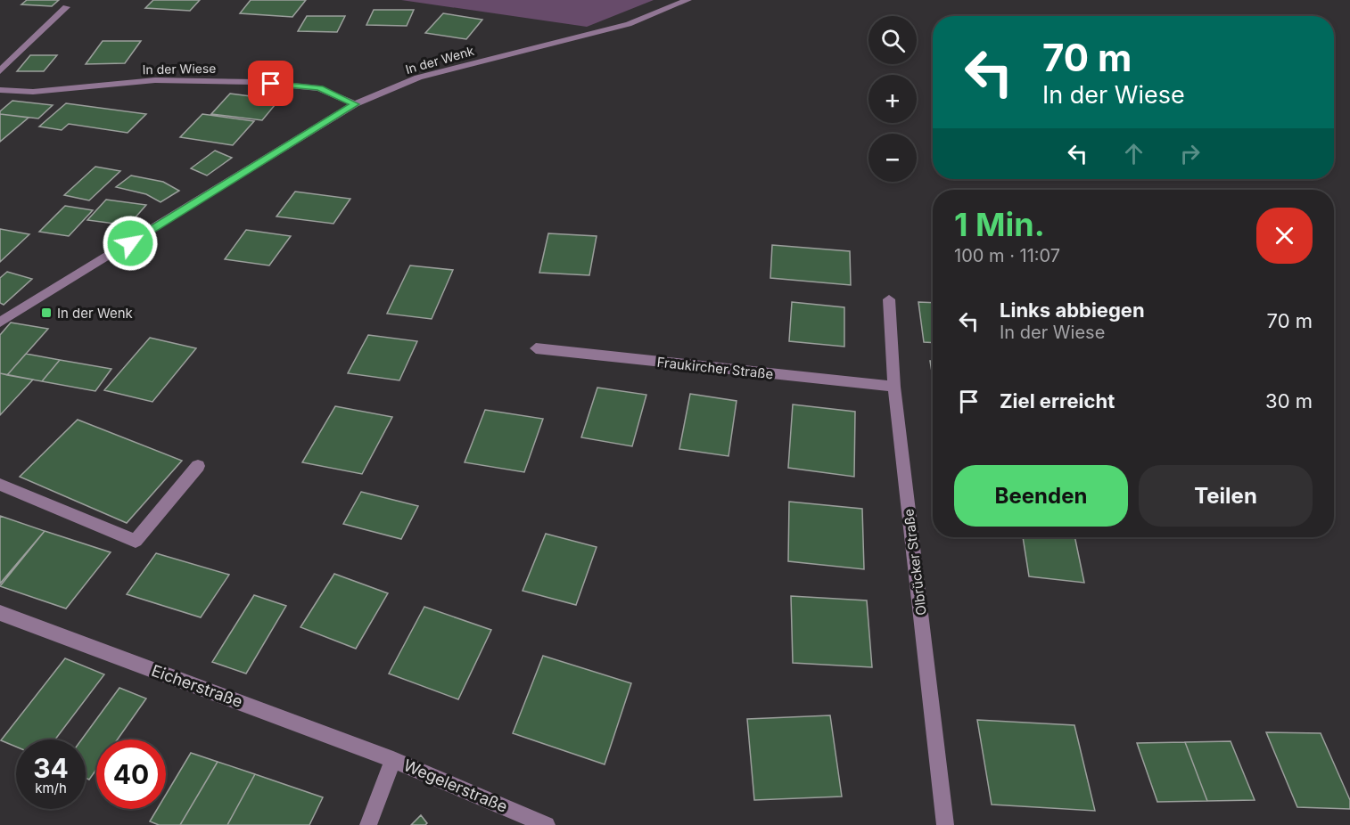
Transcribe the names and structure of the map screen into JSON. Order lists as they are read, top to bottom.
{
  "streets": {
    "street": [
      "In der Wenk",
      "In der Wiese",
      "Fraukircher Straße",
      "Olbrücker Straße",
      "Eicherstraße",
      "Wegelerstraße"
    ]
  },
  "crossings": [
    ["In der Wenk", "In der Wiese"],
    ["Fraukircher Straße", "Olbrücker Straße"],
    ["Eicherstraße", "Wegelerstraße"]
  ],
  "places": {
    "transit": ["In der Wenk"]
  },
  "page": {
    "map_buttons": ["+", "−"],
    "turn": ["70 m", "In der Wiese"],
    "heading": ["1 Min.", "100 m · 11:07"],
    "list": [
      {
        "name": "Links abbiegen",
        "note": "In der Wiese",
        "value": "70 m"
      },
      {
        "name": "Ziel erreicht",
        "value": "30 m"
      }
    ],
    "buttons": ["Beenden", "Teilen"],
    "speed": "34 km/h",
    "limit": "40"
  }
}
